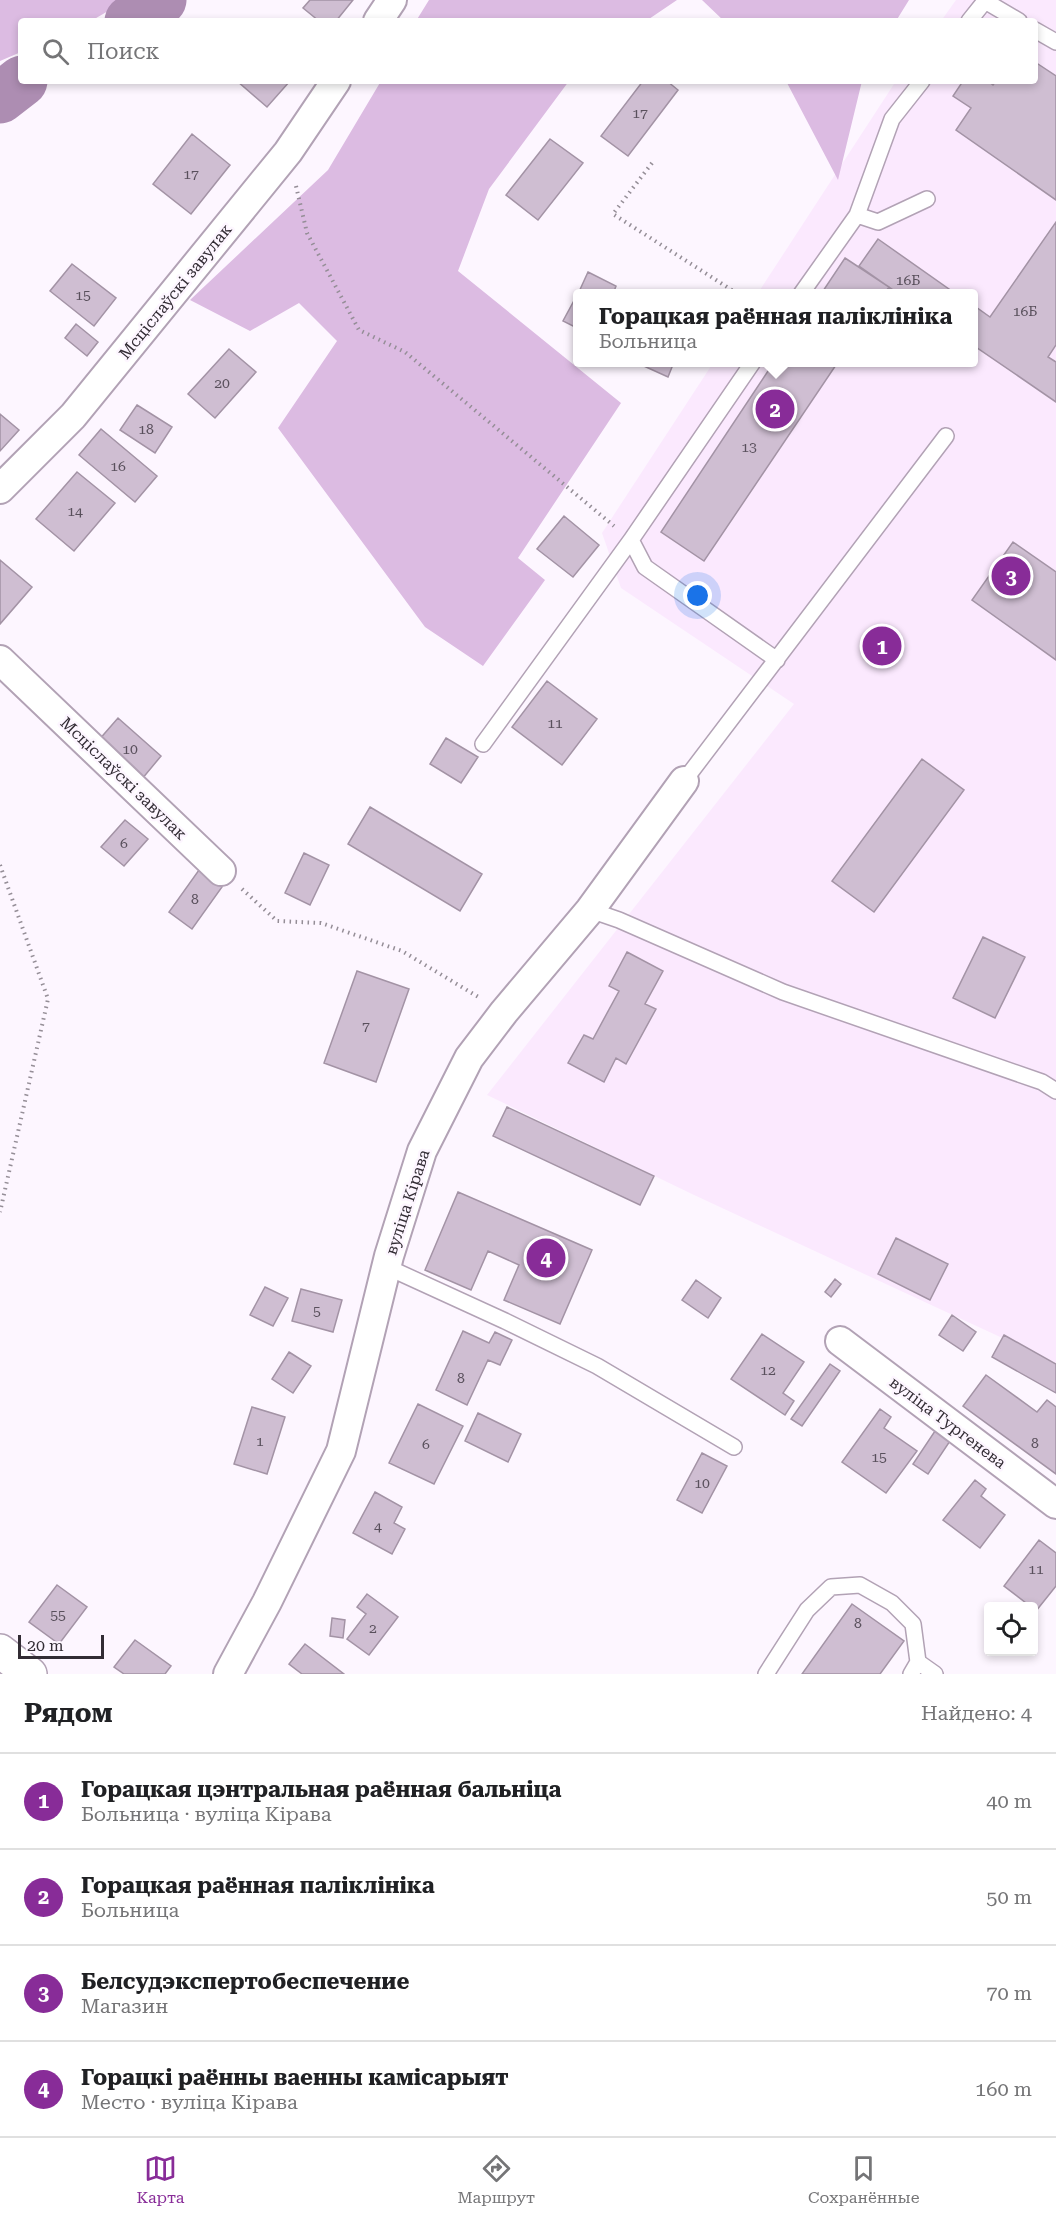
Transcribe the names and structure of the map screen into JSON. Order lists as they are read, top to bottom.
{
  "streets": {
    "street": ["Мсціслаўскі завулак", "вуліца Кірава", "вуліца Тургенева"]
  },
  "house_numbers": [
    "17",
    "17",
    "16Б",
    "15",
    "16Б",
    "20",
    "18",
    "13",
    "16",
    "14",
    "11",
    "10",
    "6",
    "8",
    "7",
    "5",
    "12",
    "8",
    "1",
    "8",
    "6",
    "15",
    "10",
    "4",
    "11",
    "55",
    "8",
    "2"
  ],
  "scale_bar": "20 m",
  "page": {
    "search": "Поиск",
    "popup": ["Горацкая раённая паліклініка", "Больница"],
    "pins": [
      "2",
      "3",
      "1",
      "4"
    ],
    "scale": "20 m",
    "heading": ["Рядом", "Найдено: 4"],
    "list": [
      {
        "mark": "1",
        "name": "Горацкая цэнтральная раённая бальніца",
        "note": "Больница · вуліца Кірава",
        "value": "40 m"
      },
      {
        "mark": "2",
        "name": "Горацкая раённая паліклініка",
        "note": "Больница",
        "value": "50 m"
      },
      {
        "mark": "3",
        "name": "Белсудэкспертобеспечение",
        "note": "Магазин",
        "value": "70 m"
      },
      {
        "mark": "4",
        "name": "Горацкі раённы ваенны камісарыят",
        "note": "Место · вуліца Кірава",
        "value": "160 m"
      }
    ],
    "nav": ["Карта", "Маршрут", "Сохранённые"]
  }
}
